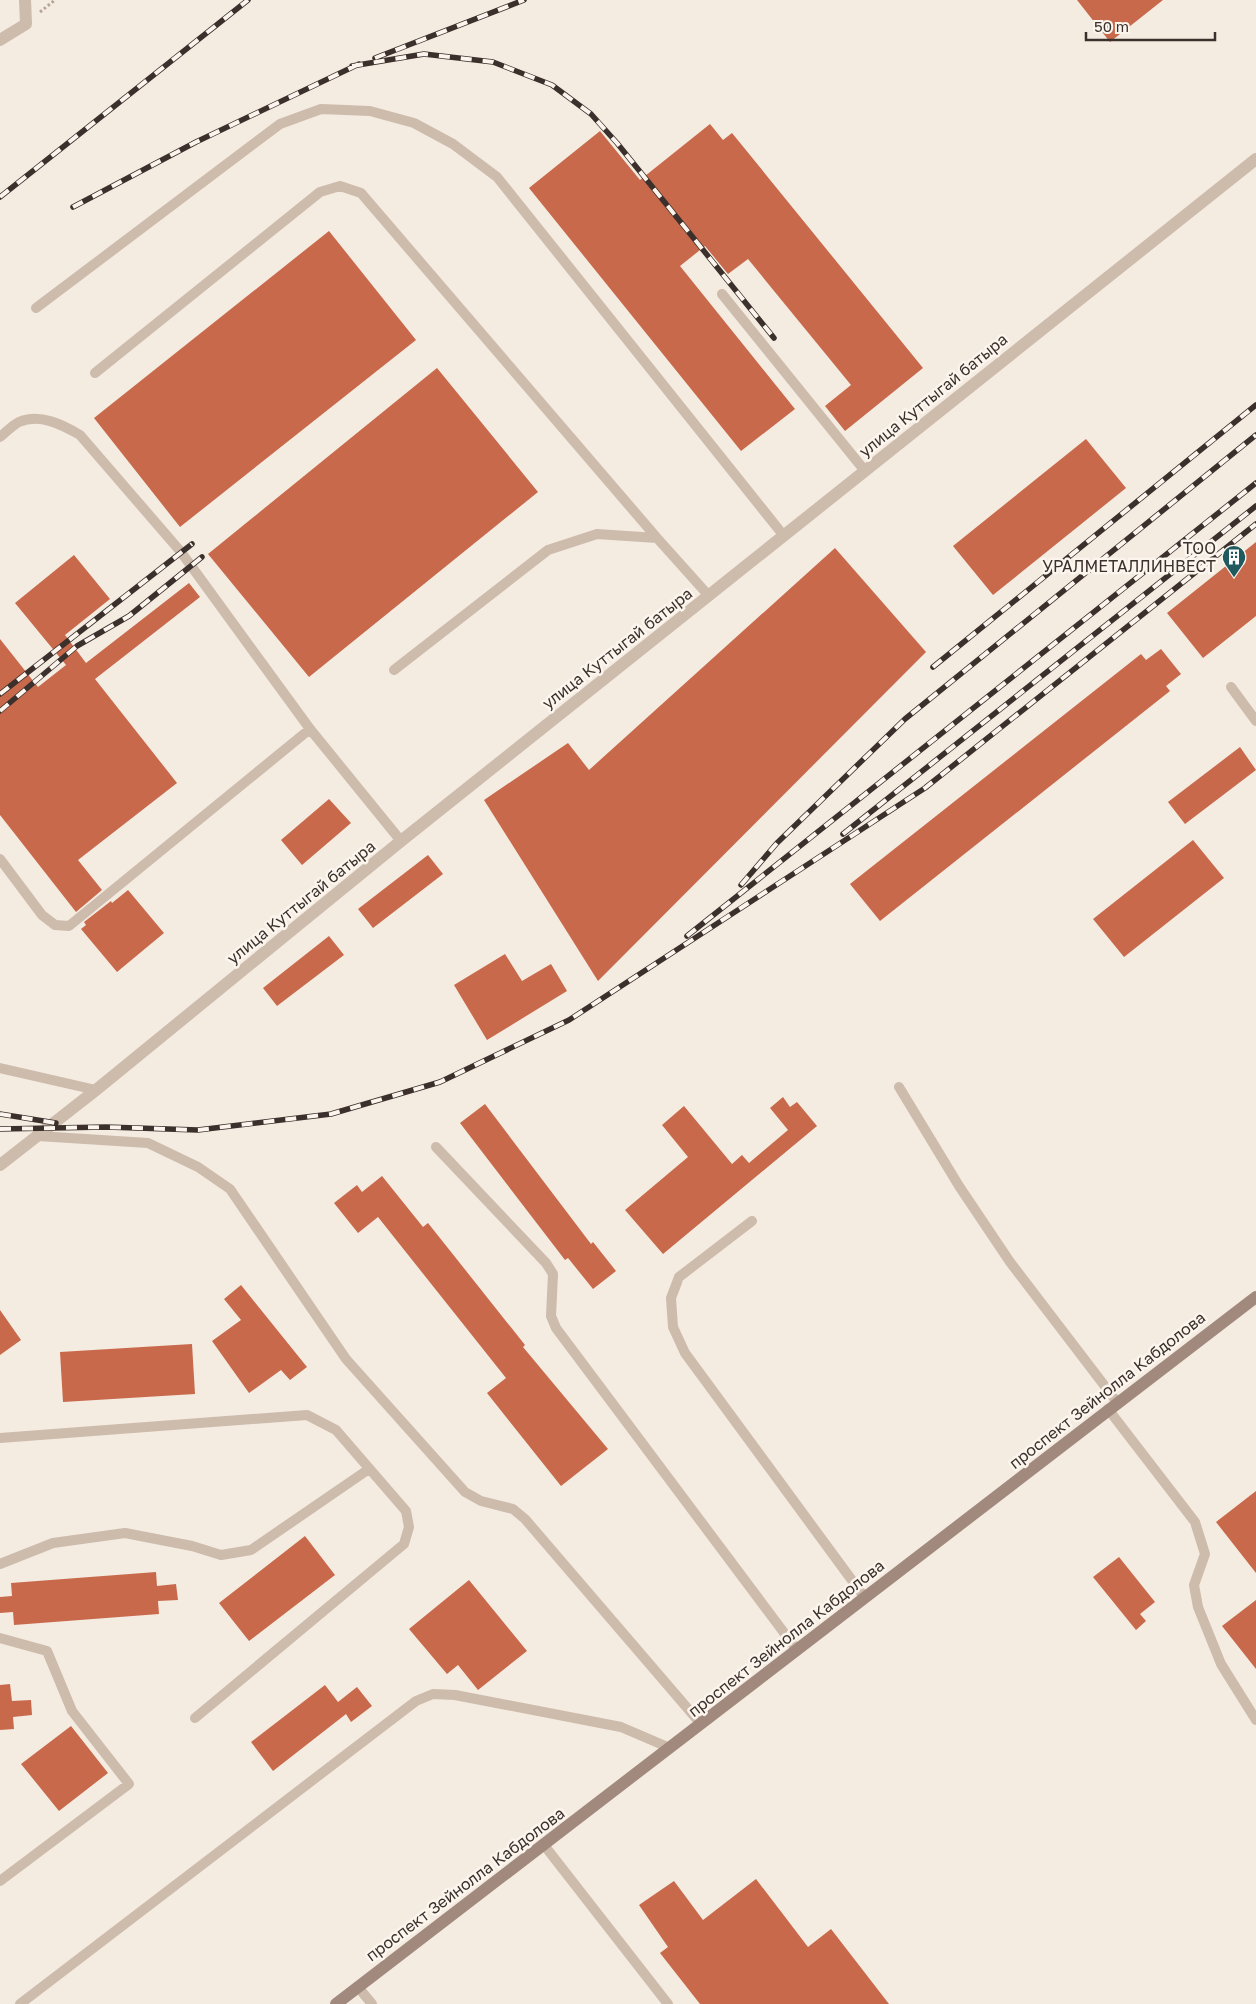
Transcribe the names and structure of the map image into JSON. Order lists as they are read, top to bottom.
{
  "streets": {
    "main road": ["проспект Зейнолла Кабдолова"],
    "street": ["улица Куттыгай батыра"]
  },
  "places": {
    "building": ["ТОО УРАЛМЕТАЛЛИНВЕСТ"]
  },
  "scale_bar": "50 m"
}
